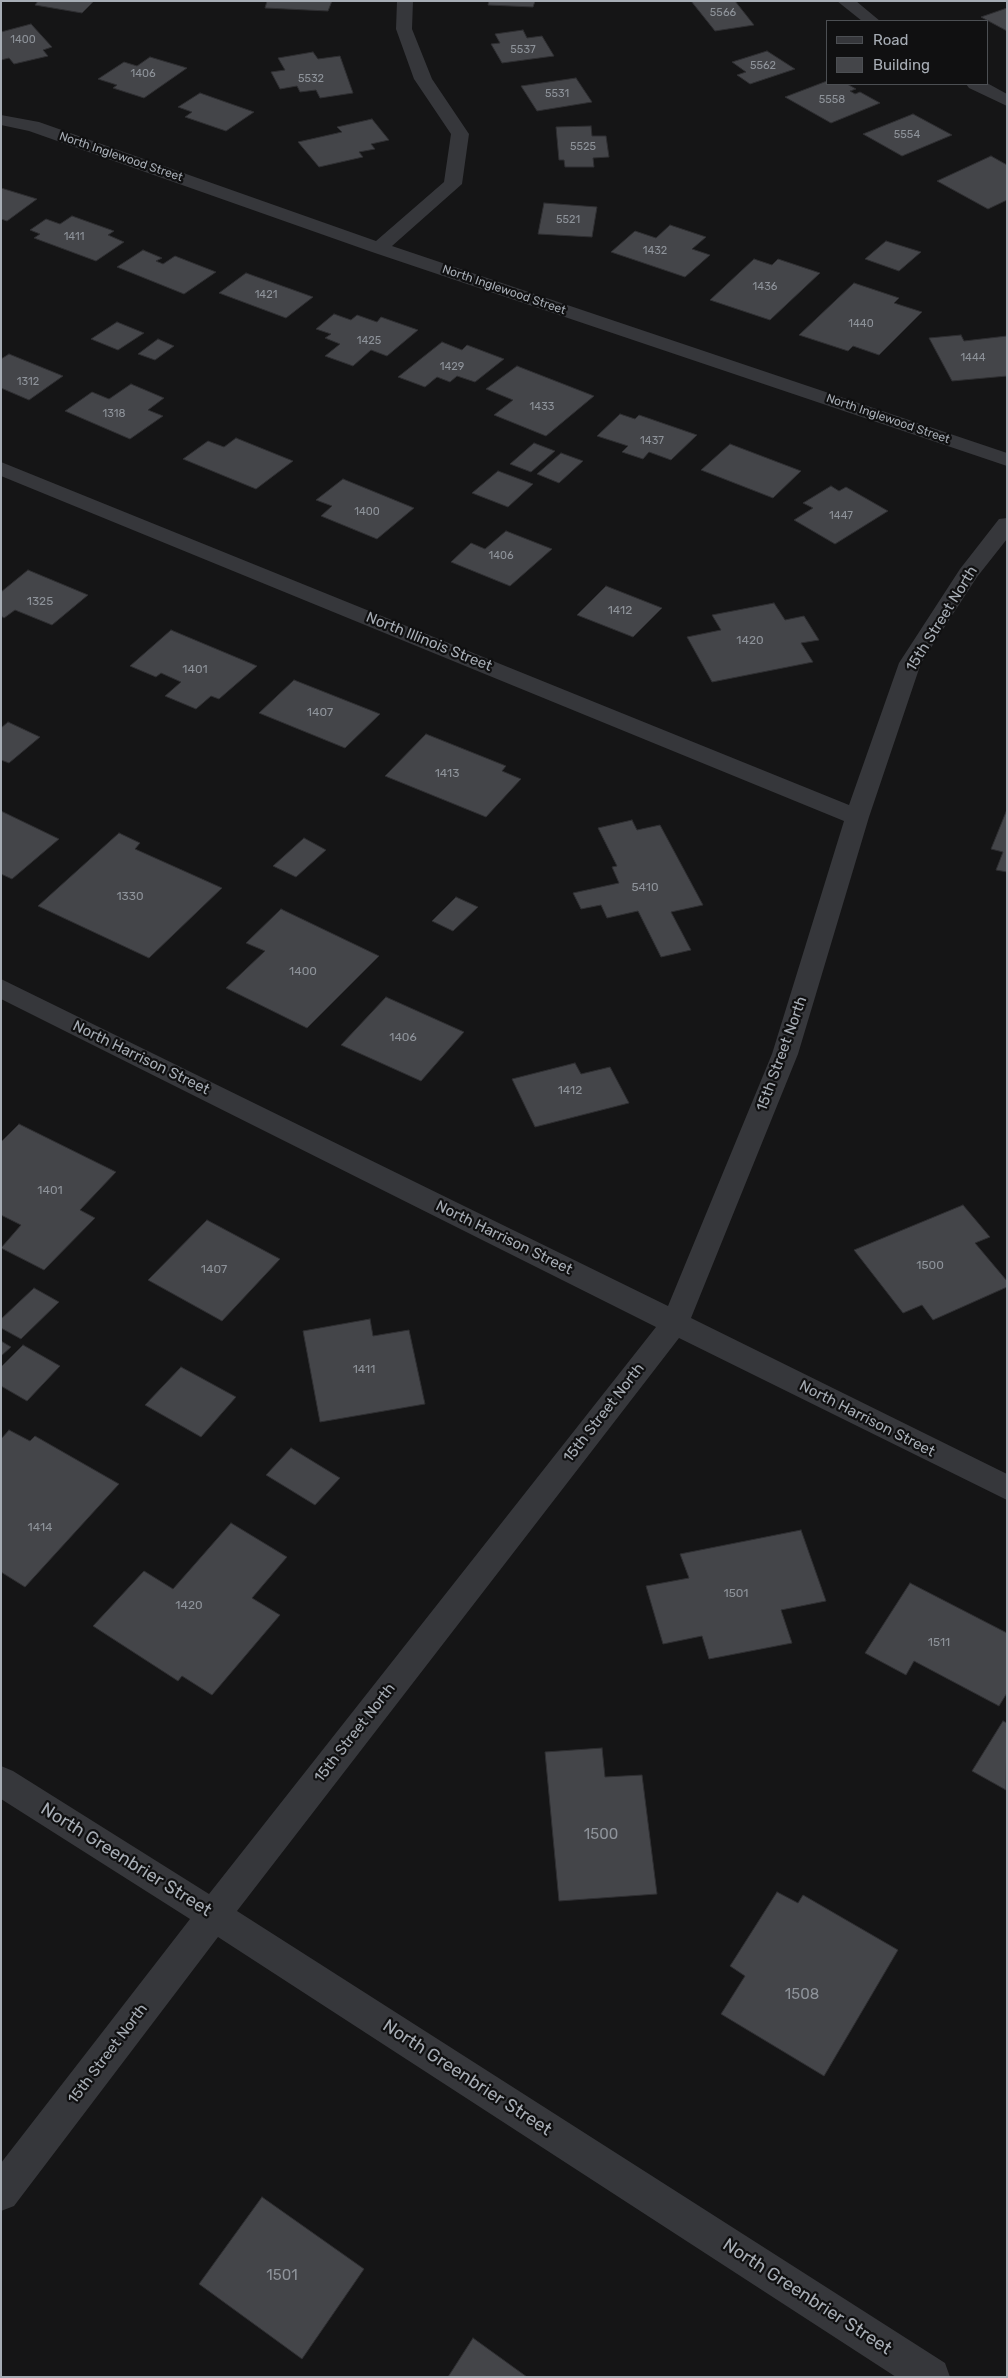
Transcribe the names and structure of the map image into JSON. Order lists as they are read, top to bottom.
{
  "streets": {
    "street": [
      "North Inglewood Street",
      "15th Street North",
      "North Illinois Street",
      "North Harrison Street",
      "North Greenbrier Street"
    ]
  },
  "crossings": [
    ["15th Street North", "North Illinois Street"],
    ["15th Street North", "North Harrison Street"],
    ["15th Street North", "North Greenbrier Street"]
  ],
  "house_numbers": [
    "5566",
    "1400",
    "5537",
    "5562",
    "1406",
    "5532",
    "5531",
    "5558",
    "5554",
    "5525",
    "5521",
    "1411",
    "1432",
    "1436",
    "1421",
    "1440",
    "1425",
    "1444",
    "1429",
    "1312",
    "1433",
    "1318",
    "1437",
    "1400",
    "1447",
    "1406",
    "1325",
    "1412",
    "1420",
    "1401",
    "1407",
    "1413",
    "5410",
    "1330",
    "1400",
    "1406",
    "1412",
    "1401",
    "1500",
    "1407",
    "1411",
    "1414",
    "1501",
    "1420",
    "1511",
    "1500",
    "1508",
    "1501"
  ],
  "legend": ["Road", "Building"]
}
